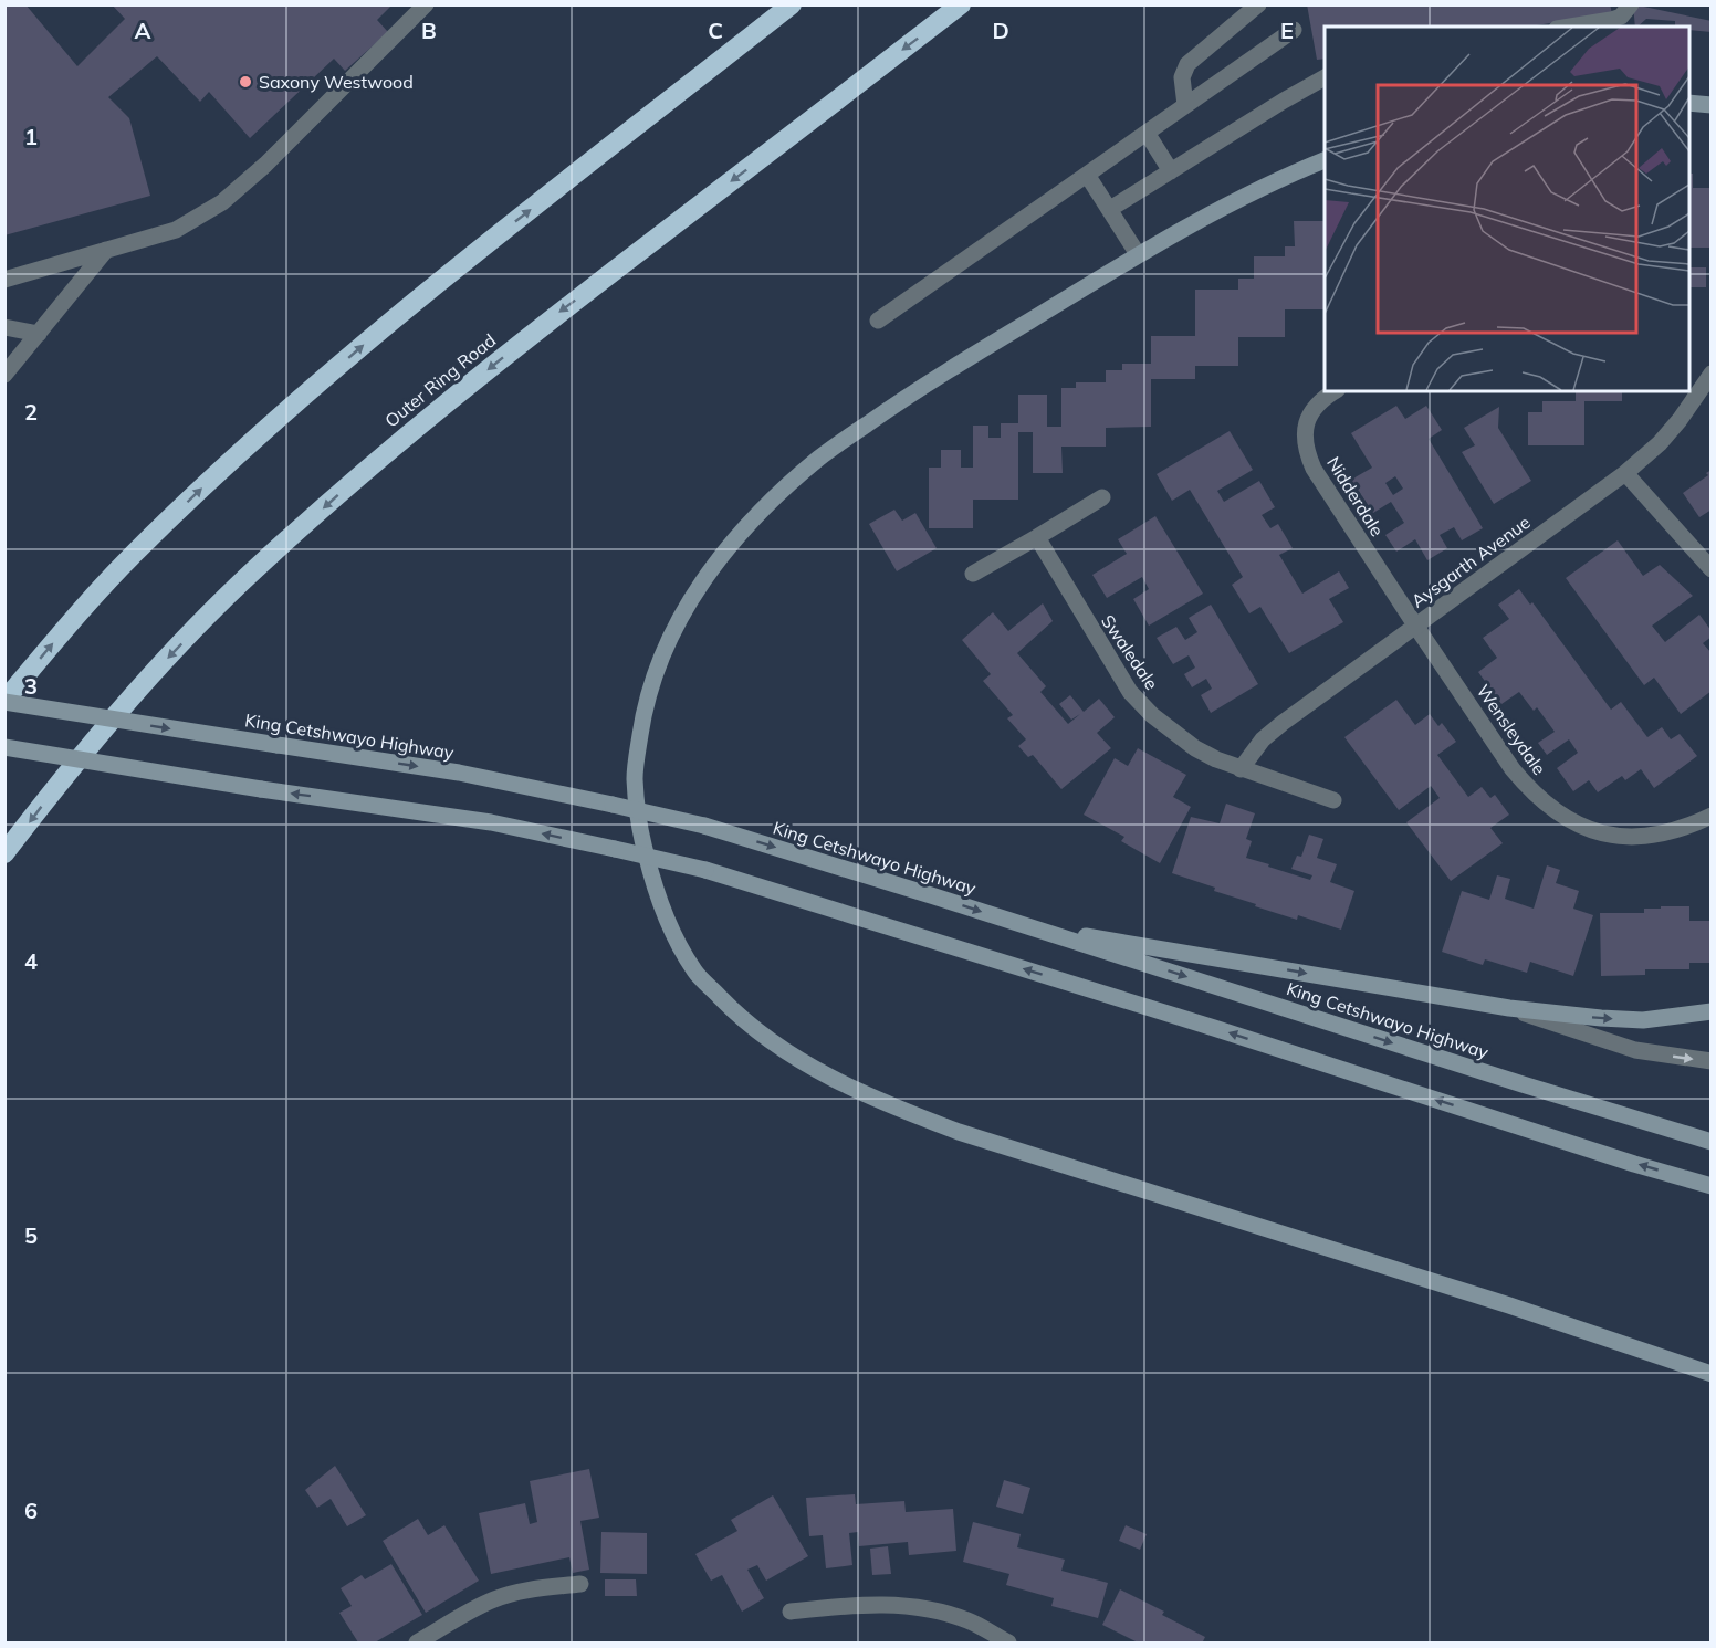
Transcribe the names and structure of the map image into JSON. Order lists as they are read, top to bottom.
{
  "streets": {
    "highway": ["Outer Ring Road"],
    "main road": ["King Cetshwayo Highway"],
    "street": [
      "Nidderdale",
      "Aysgarth Avenue",
      "Swaledale",
      "Wensleydale"
    ]
  },
  "crossings": [
    ["Nidderdale", "Aysgarth Avenue"],
    ["Nidderdale", "Wensleydale"],
    ["Aysgarth Avenue", "Swaledale"],
    ["Aysgarth Avenue", "Wensleydale"]
  ],
  "places": ["Saxony Westwood"],
  "grid": {
    "columns": [
      "A",
      "B",
      "C",
      "D",
      "E"
    ],
    "rows": [
      "1",
      "2",
      "3",
      "4",
      "5",
      "6"
    ]
  }
}
